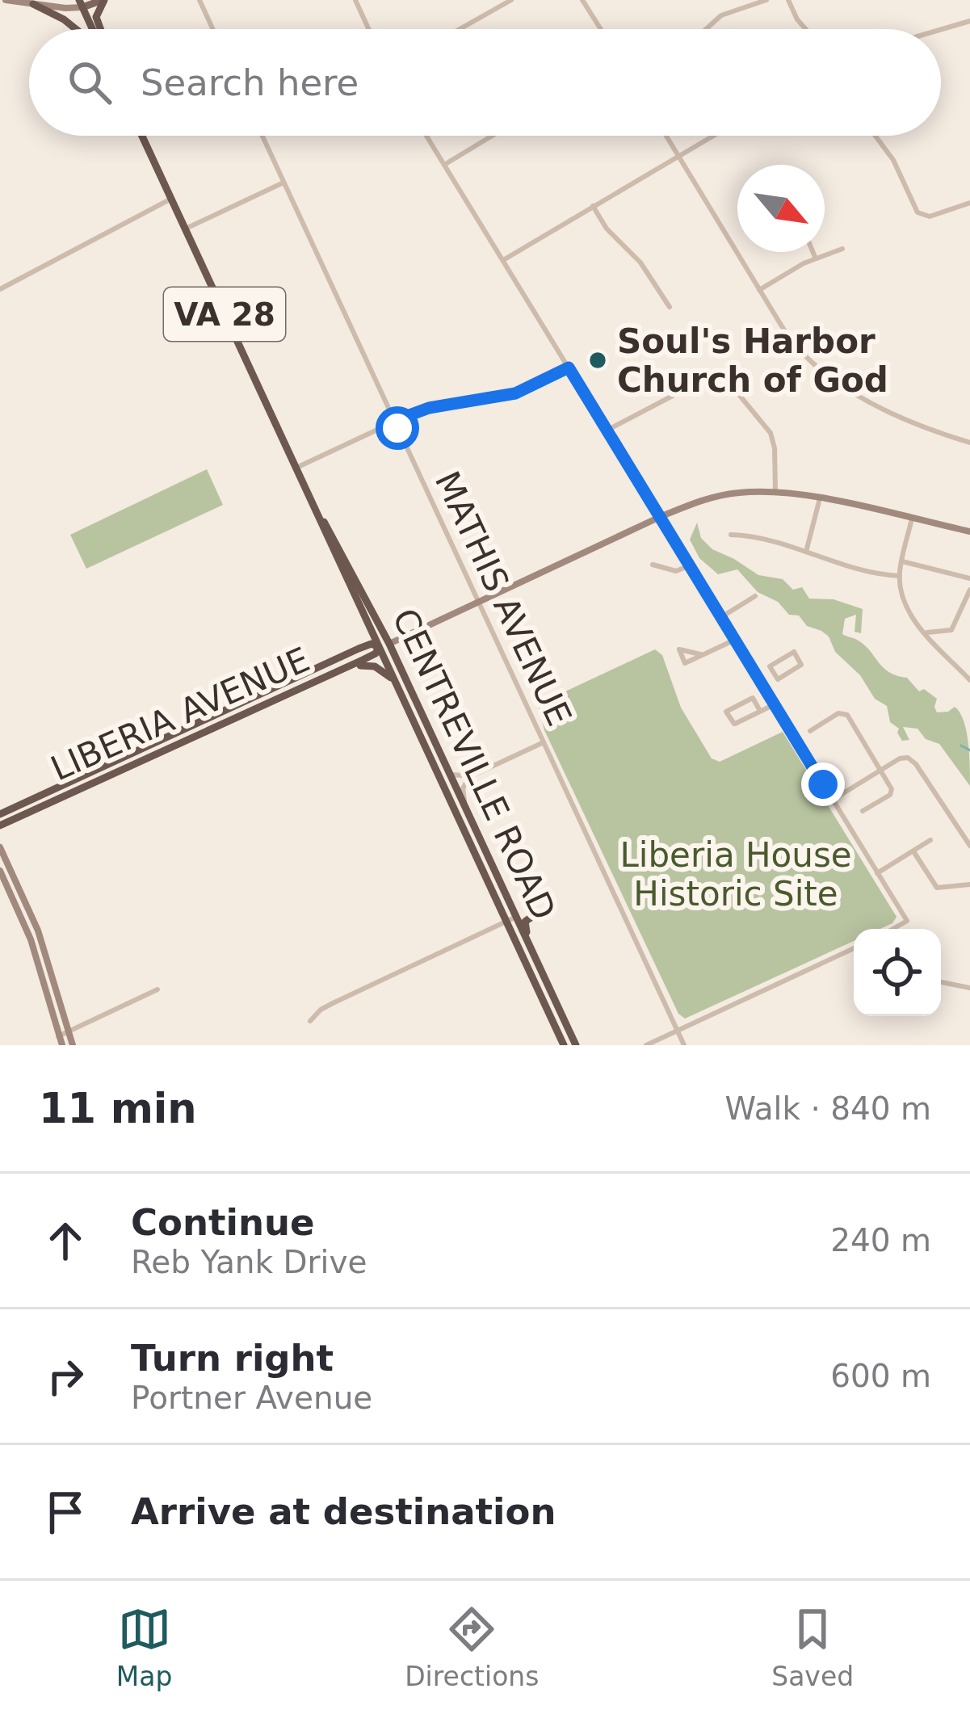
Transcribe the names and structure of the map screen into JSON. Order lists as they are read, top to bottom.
{
  "streets": {
    "highway": ["VA 28", "LIBERIA AVENUE", "CENTREVILLE ROAD"],
    "street": ["MATHIS AVENUE"]
  },
  "crossings": [
    ["MATHIS AVENUE", "LIBERIA AVENUE"],
    ["LIBERIA AVENUE", "CENTREVILLE ROAD"]
  ],
  "parks": ["Liberia House Historic Site"],
  "places": ["Soul's Harbor Church of God"],
  "north": "bottom right",
  "page": {
    "search": "Search here",
    "heading": ["11 min", "Walk · 840 m"],
    "list": [
      ["Continue", "Reb Yank Drive", "240 m"],
      ["Turn right", "Portner Avenue", "600 m"],
      "Arrive at destination"
    ],
    "nav": ["Map", "Directions", "Saved"]
  }
}
